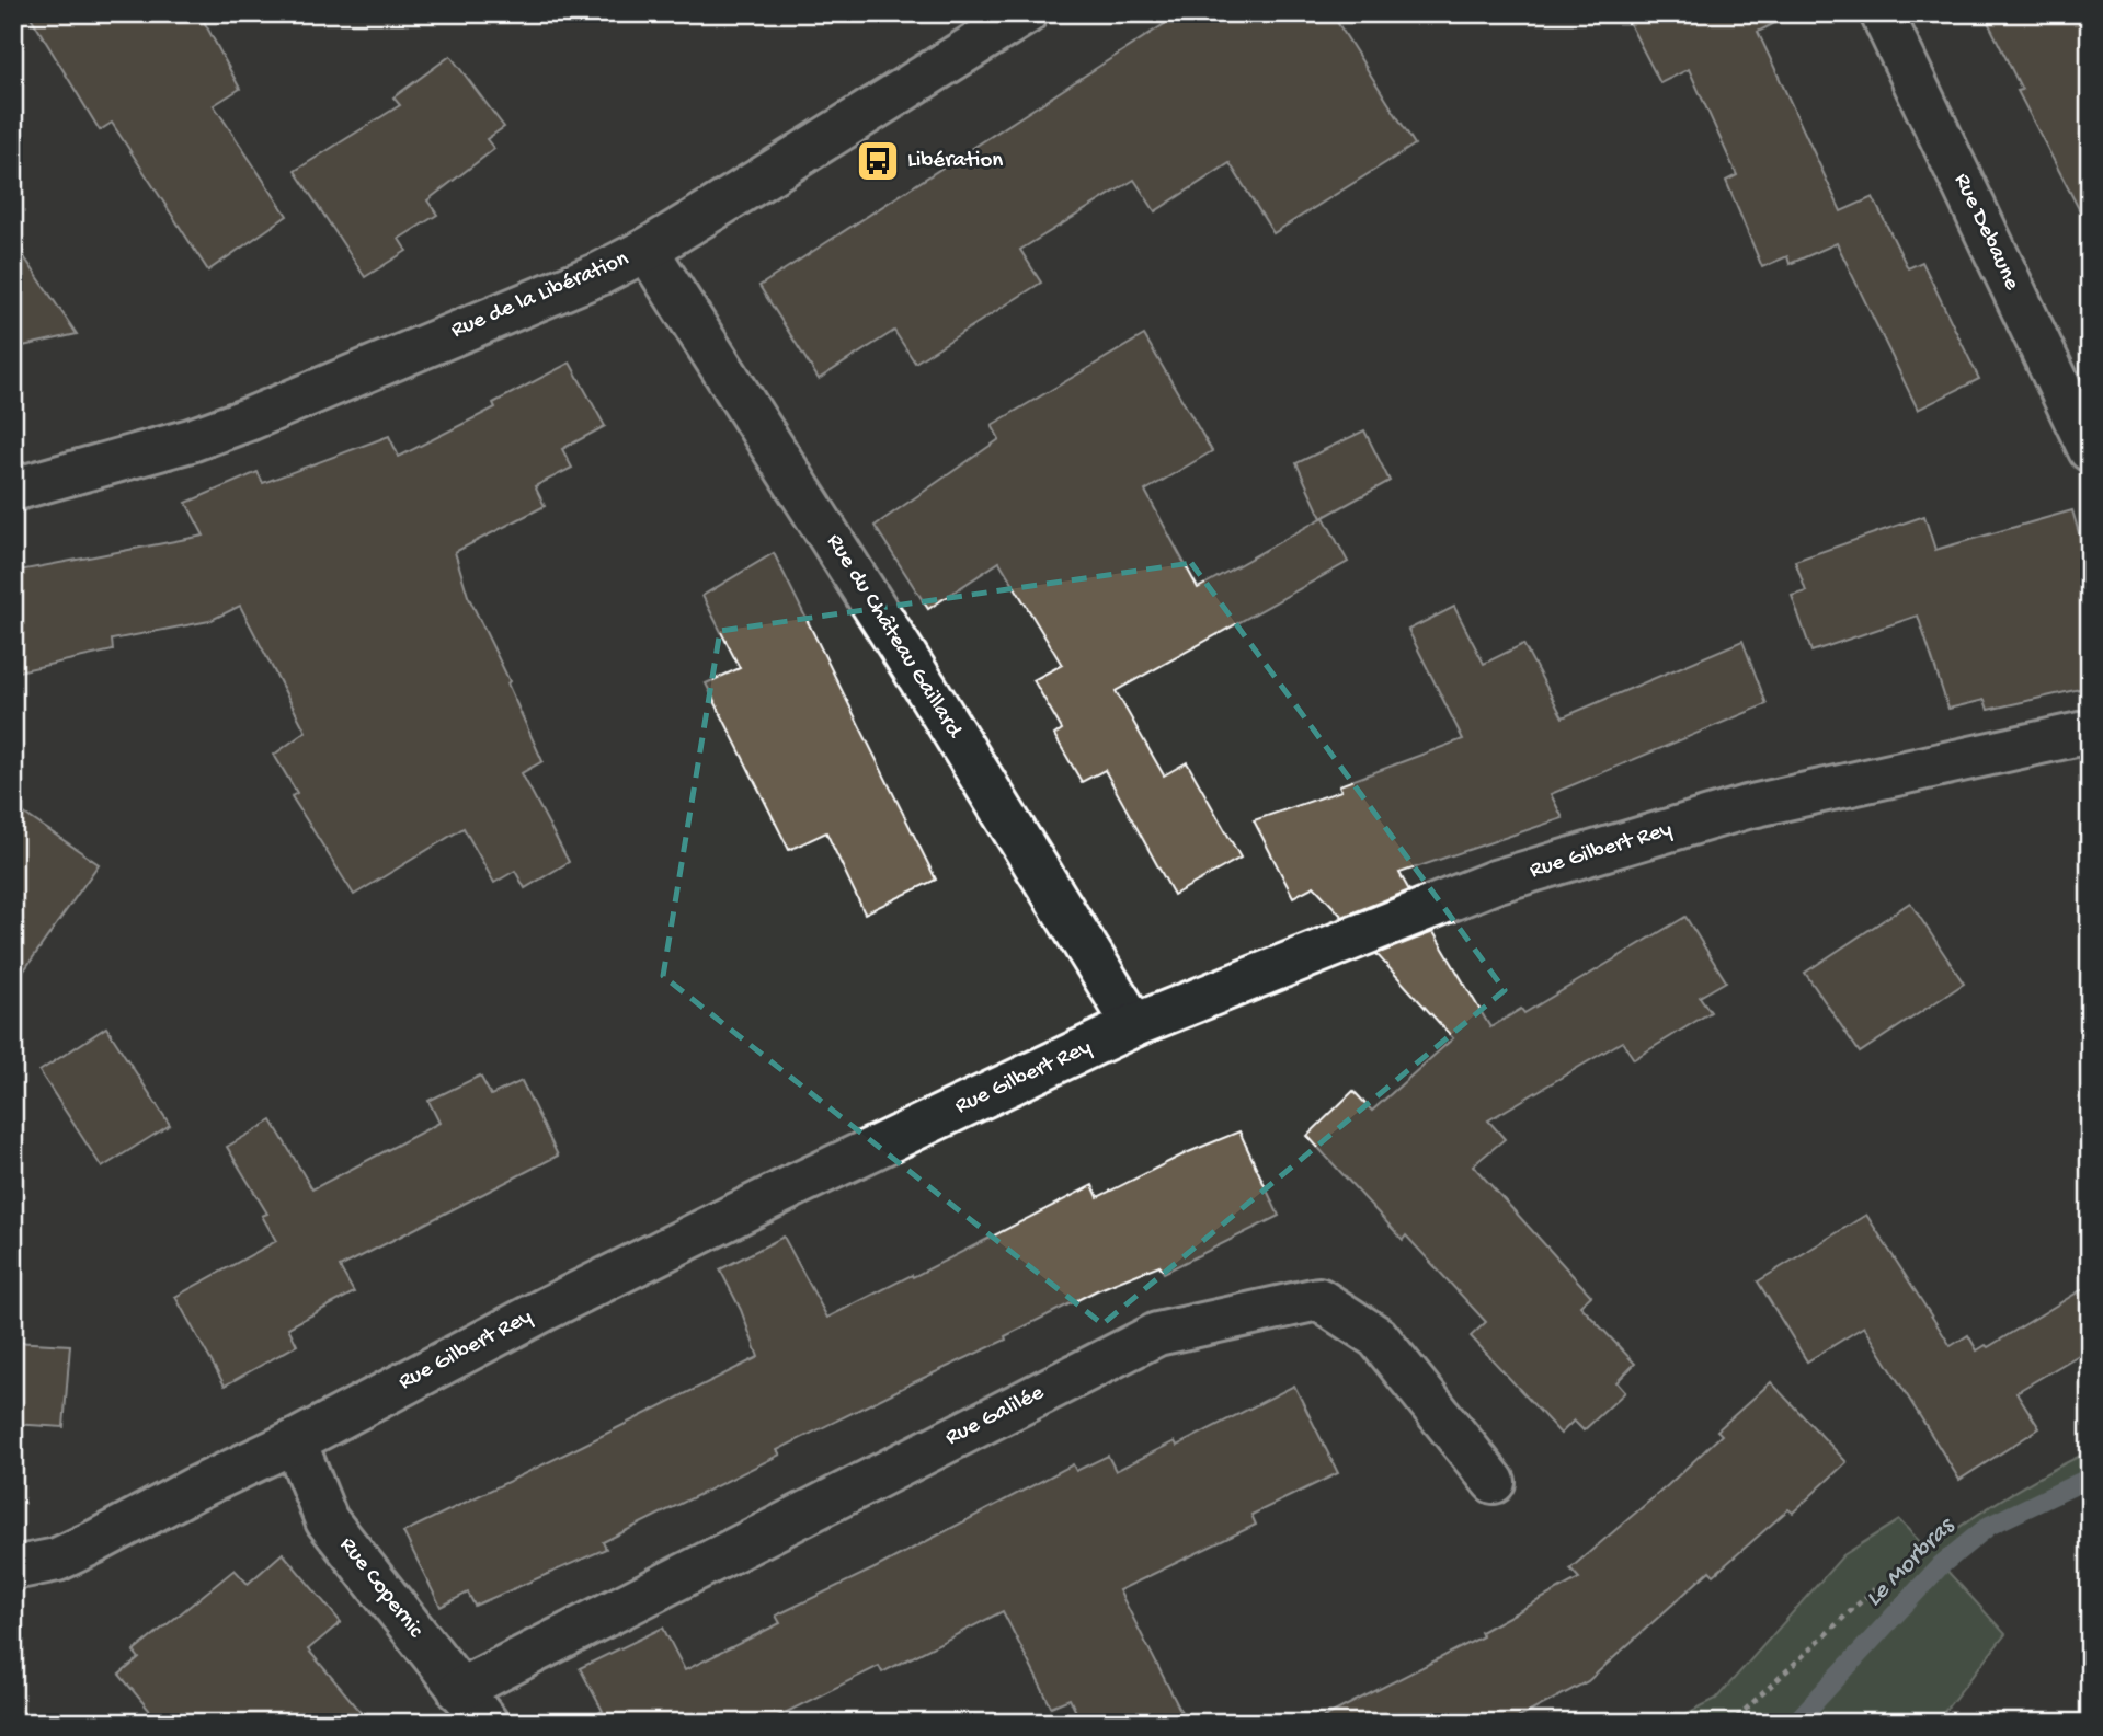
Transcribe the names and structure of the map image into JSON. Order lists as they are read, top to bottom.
{
  "streets": {
    "street": [
      "Rue Debaune",
      "Rue de la Libération",
      "Rue du Château Gaillard",
      "Rue Gilbert Rey",
      "Rue Galilée",
      "Rue Copernic"
    ]
  },
  "crossings": [
    ["Rue de la Libération", "Rue du Château Gaillard"],
    ["Rue du Château Gaillard", "Rue Gilbert Rey"],
    ["Rue Gilbert Rey", "Rue Copernic"],
    ["Rue Galilée", "Rue Copernic"]
  ],
  "water": ["Le Morbras"],
  "places": {
    "bus stop": ["Libération"]
  }
}
